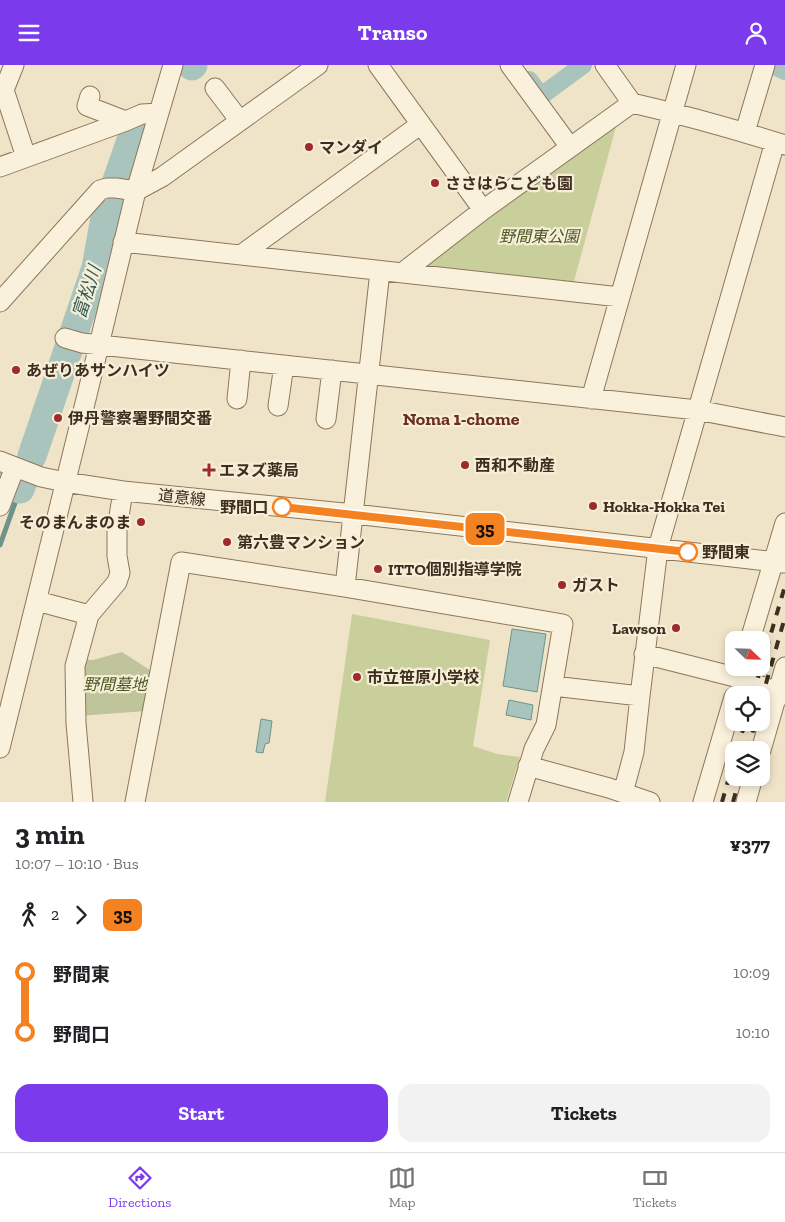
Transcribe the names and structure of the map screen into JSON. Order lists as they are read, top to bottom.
{
  "streets": {
    "street": ["道意線"]
  },
  "districts": ["Noma 1-chome"],
  "water": ["富松川"],
  "parks": ["野間東公園", "野間墓地"],
  "places": {
    "other": [
      "マンダイ",
      "ささはらこども園",
      "あぜりあサンハイツ",
      "伊丹警察署野間交番",
      "西和不動産",
      "Hokka-Hokka Tei",
      "野間口",
      "そのまんまのま",
      "第六豊マンション",
      "野間東",
      "ITTO個別指導学院",
      "ガスト",
      "Lawson",
      "市立笹原小学校"
    ],
    "health": ["エヌズ薬局"]
  },
  "lines": ["bus line 35"],
  "north": "bottom right",
  "page": {
    "header": "Transo",
    "on_map": "35",
    "heading": ["3 min", "10:07 – 10:10 · Bus", "¥377"],
    "legs": ["2", "35"],
    "list": [
      {
        "name": "野間東",
        "value": "10:09"
      },
      {
        "name": "野間口",
        "value": "10:10"
      }
    ],
    "buttons": ["Start", "Tickets"],
    "tabs": ["Directions", "Map", "Tickets"]
  }
}
